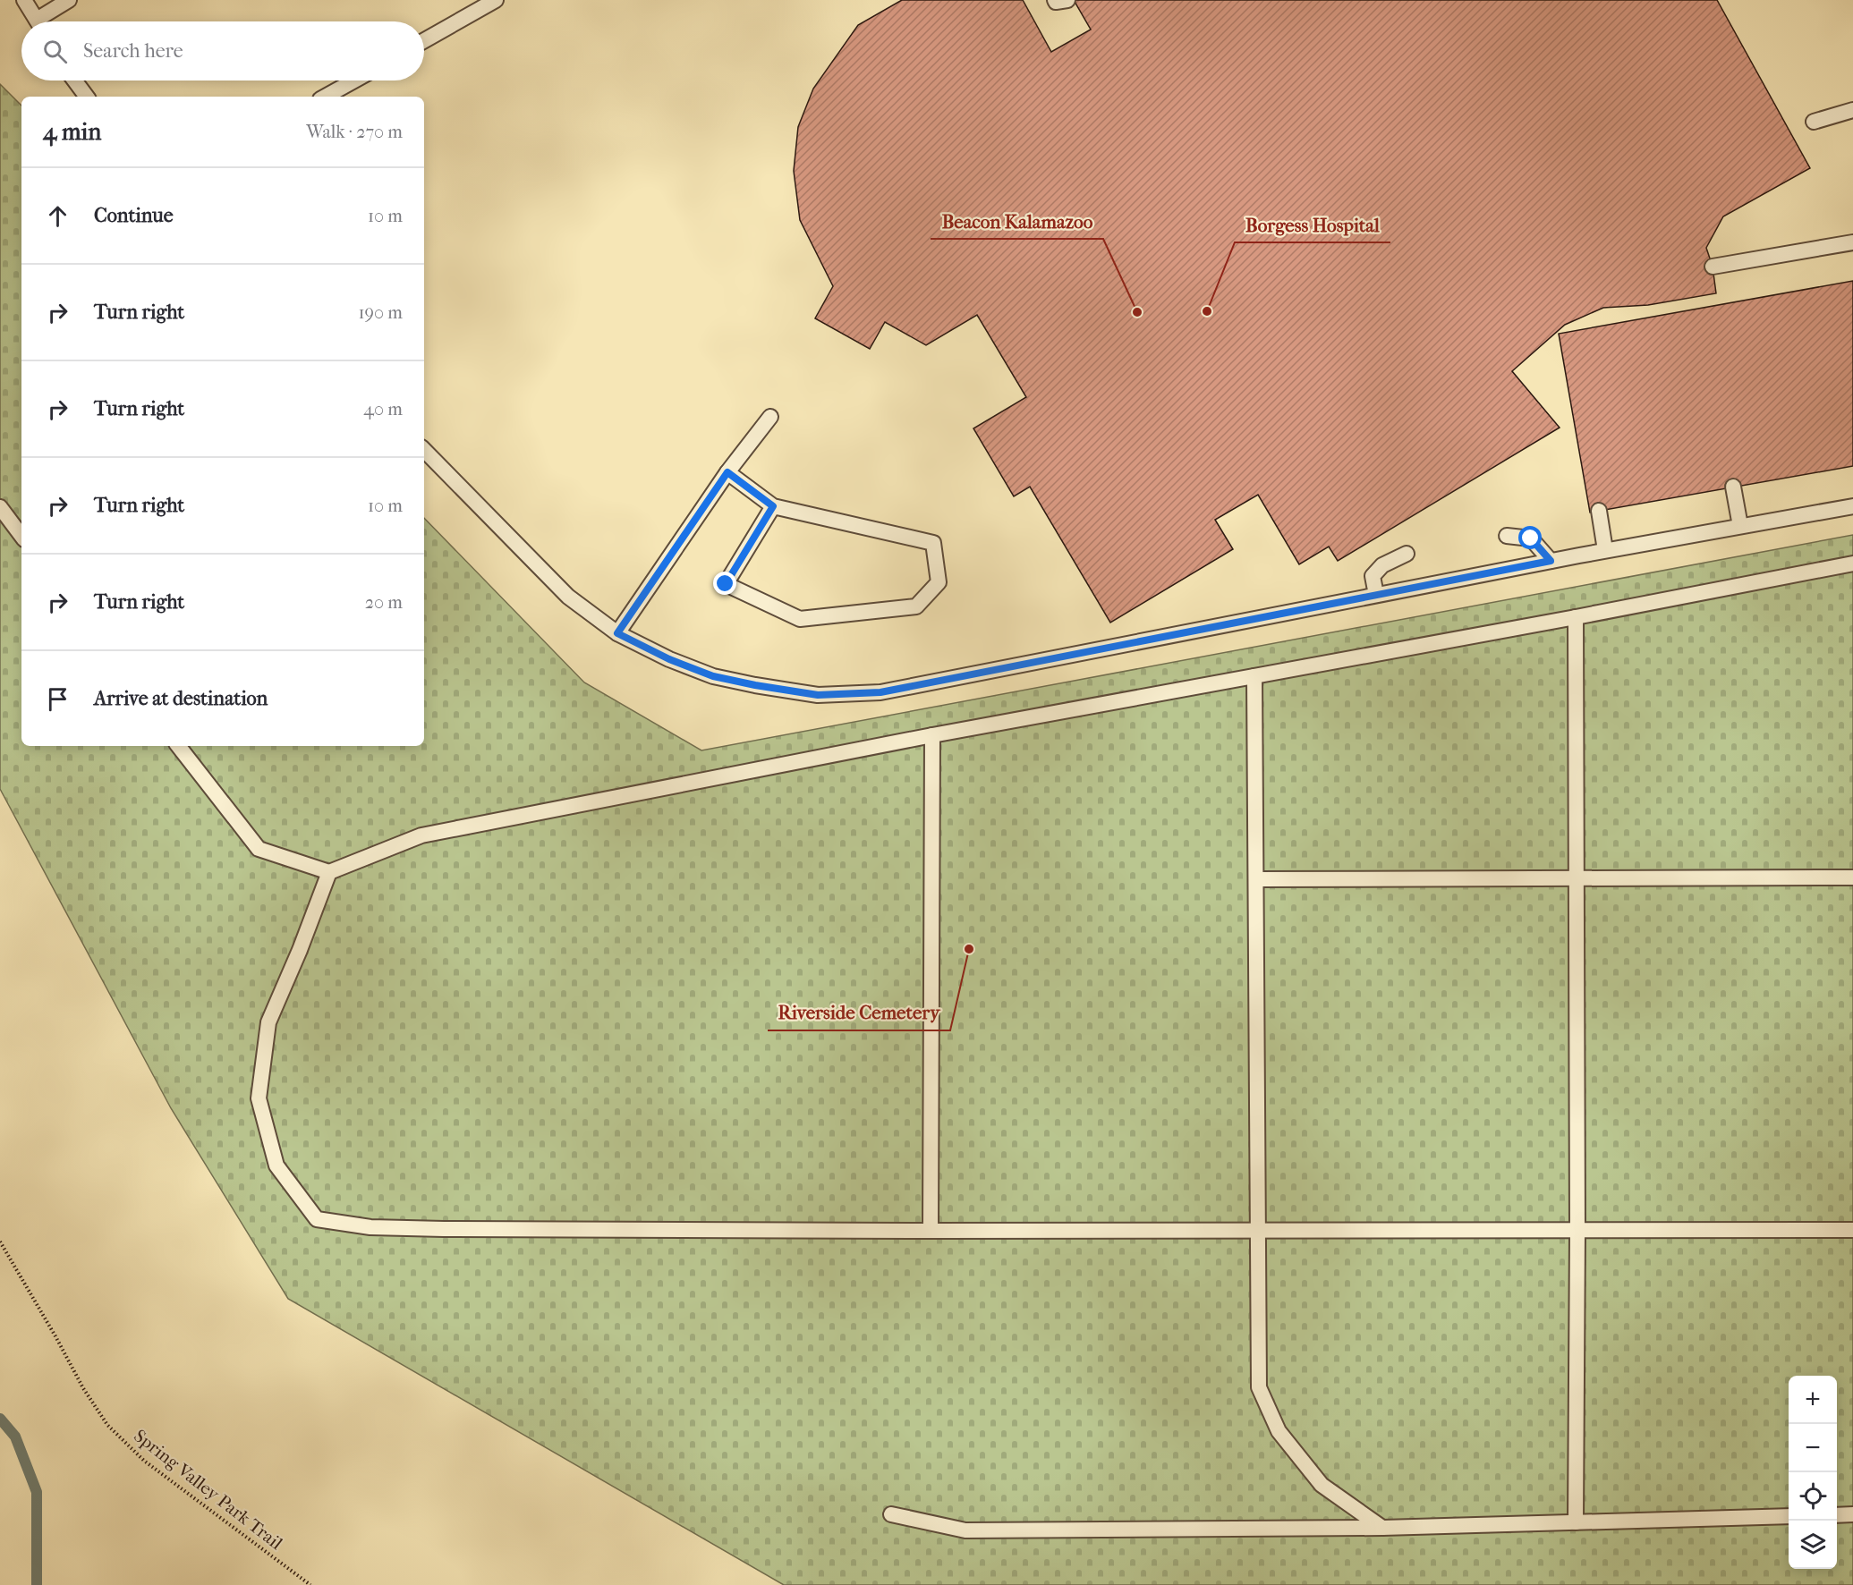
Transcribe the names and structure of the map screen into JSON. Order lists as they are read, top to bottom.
{
  "streets": {
    "path": ["Spring Valley Park Trail"]
  },
  "places": ["Borgess Hospital", "Beacon Kalamazoo", "Riverside Cemetery"],
  "page": {
    "search": "Search here",
    "heading": ["4 min", "Walk · 270 m"],
    "list": [
      ["Continue", "10 m"],
      ["Turn right", "190 m"],
      ["Turn right", "40 m"],
      ["Turn right", "10 m"],
      ["Turn right", "20 m"],
      "Arrive at destination"
    ],
    "map_buttons": ["+", "−"]
  }
}
